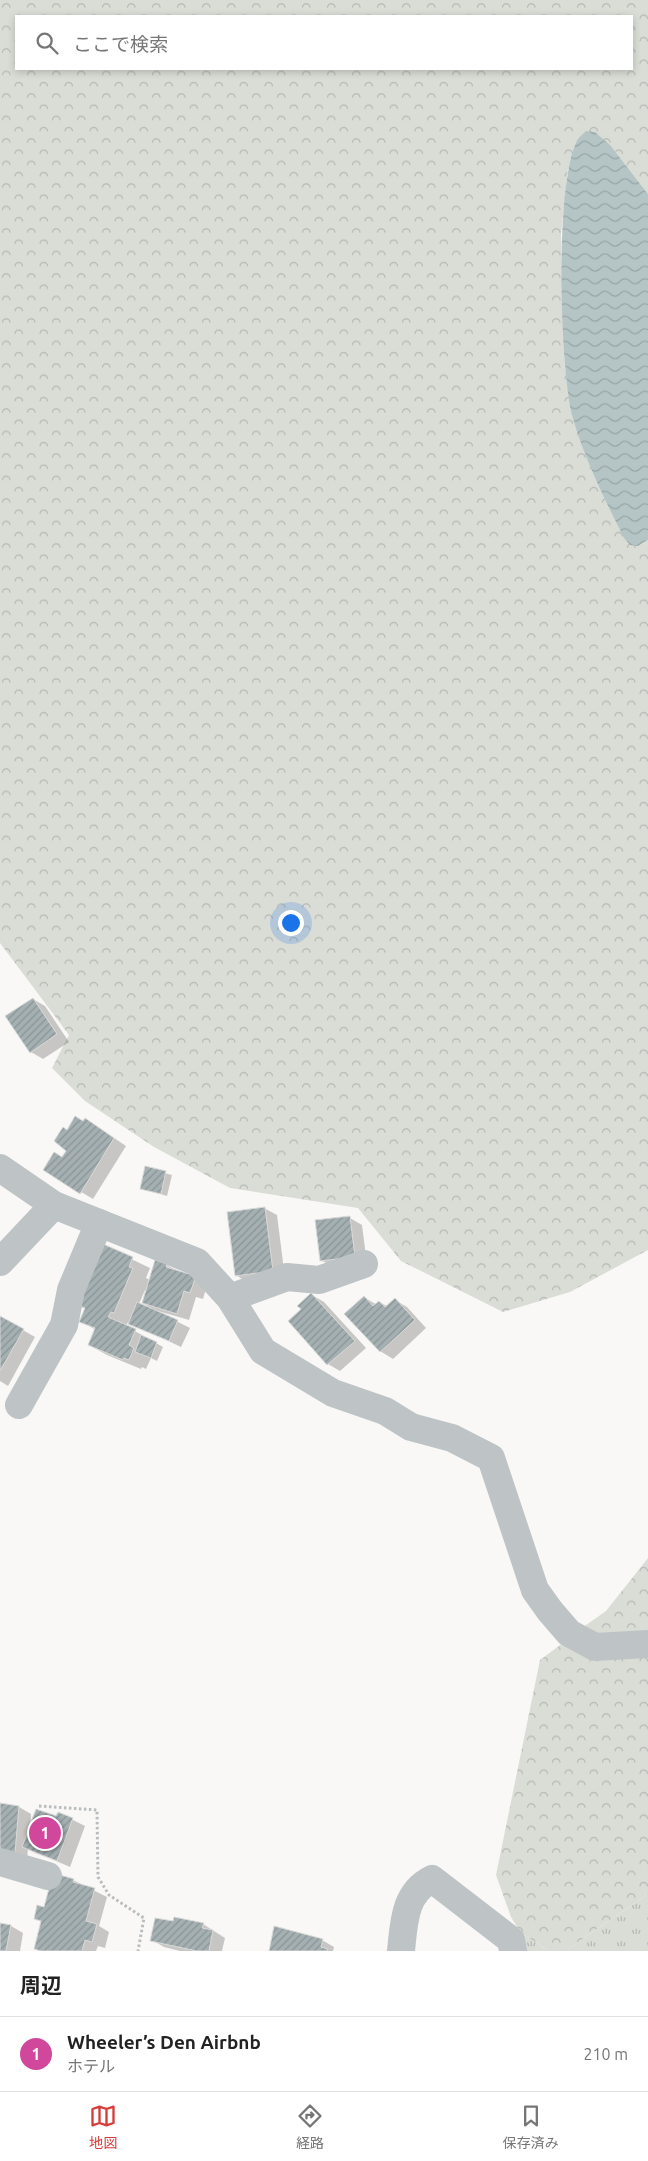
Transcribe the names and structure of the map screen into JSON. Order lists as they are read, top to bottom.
{
  "page": {
    "search": "ここで検索",
    "pins": "1",
    "heading": "周辺",
    "list": [
      {
        "mark": "1",
        "name": "Wheeler’s Den Airbnb",
        "note": "ホテル",
        "value": "210 m"
      }
    ],
    "nav": ["地図", "経路", "保存済み"]
  }
}
